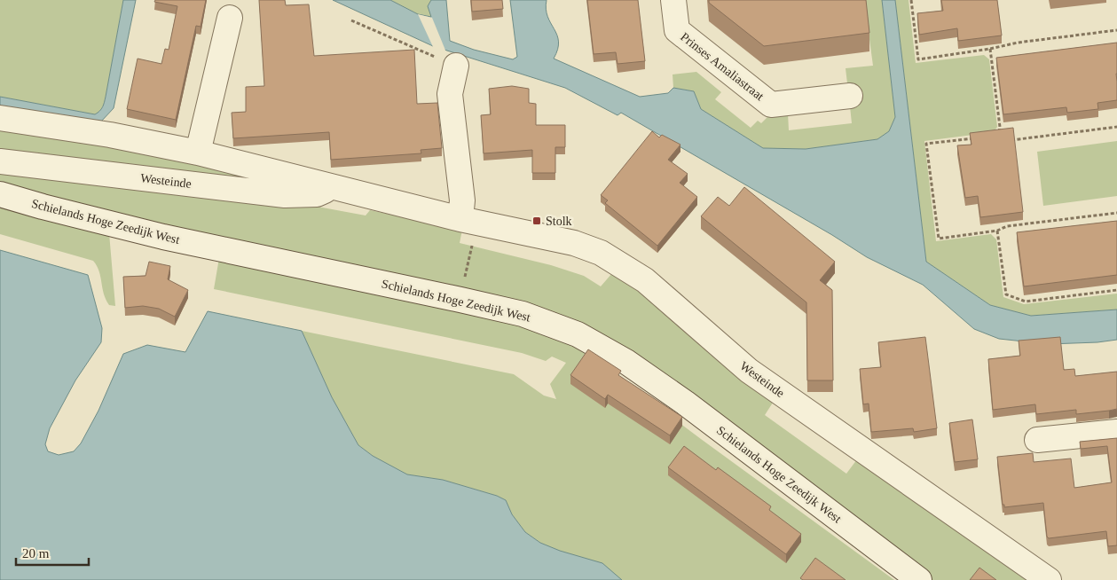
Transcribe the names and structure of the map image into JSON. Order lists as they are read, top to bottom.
{
  "streets": {
    "street": ["Prinses Amaliastraat", "Westeinde", "Schielands Hoge Zeedijk West"]
  },
  "places": {
    "transit": ["Stolk"]
  },
  "scale_bar": "20 m"
}
